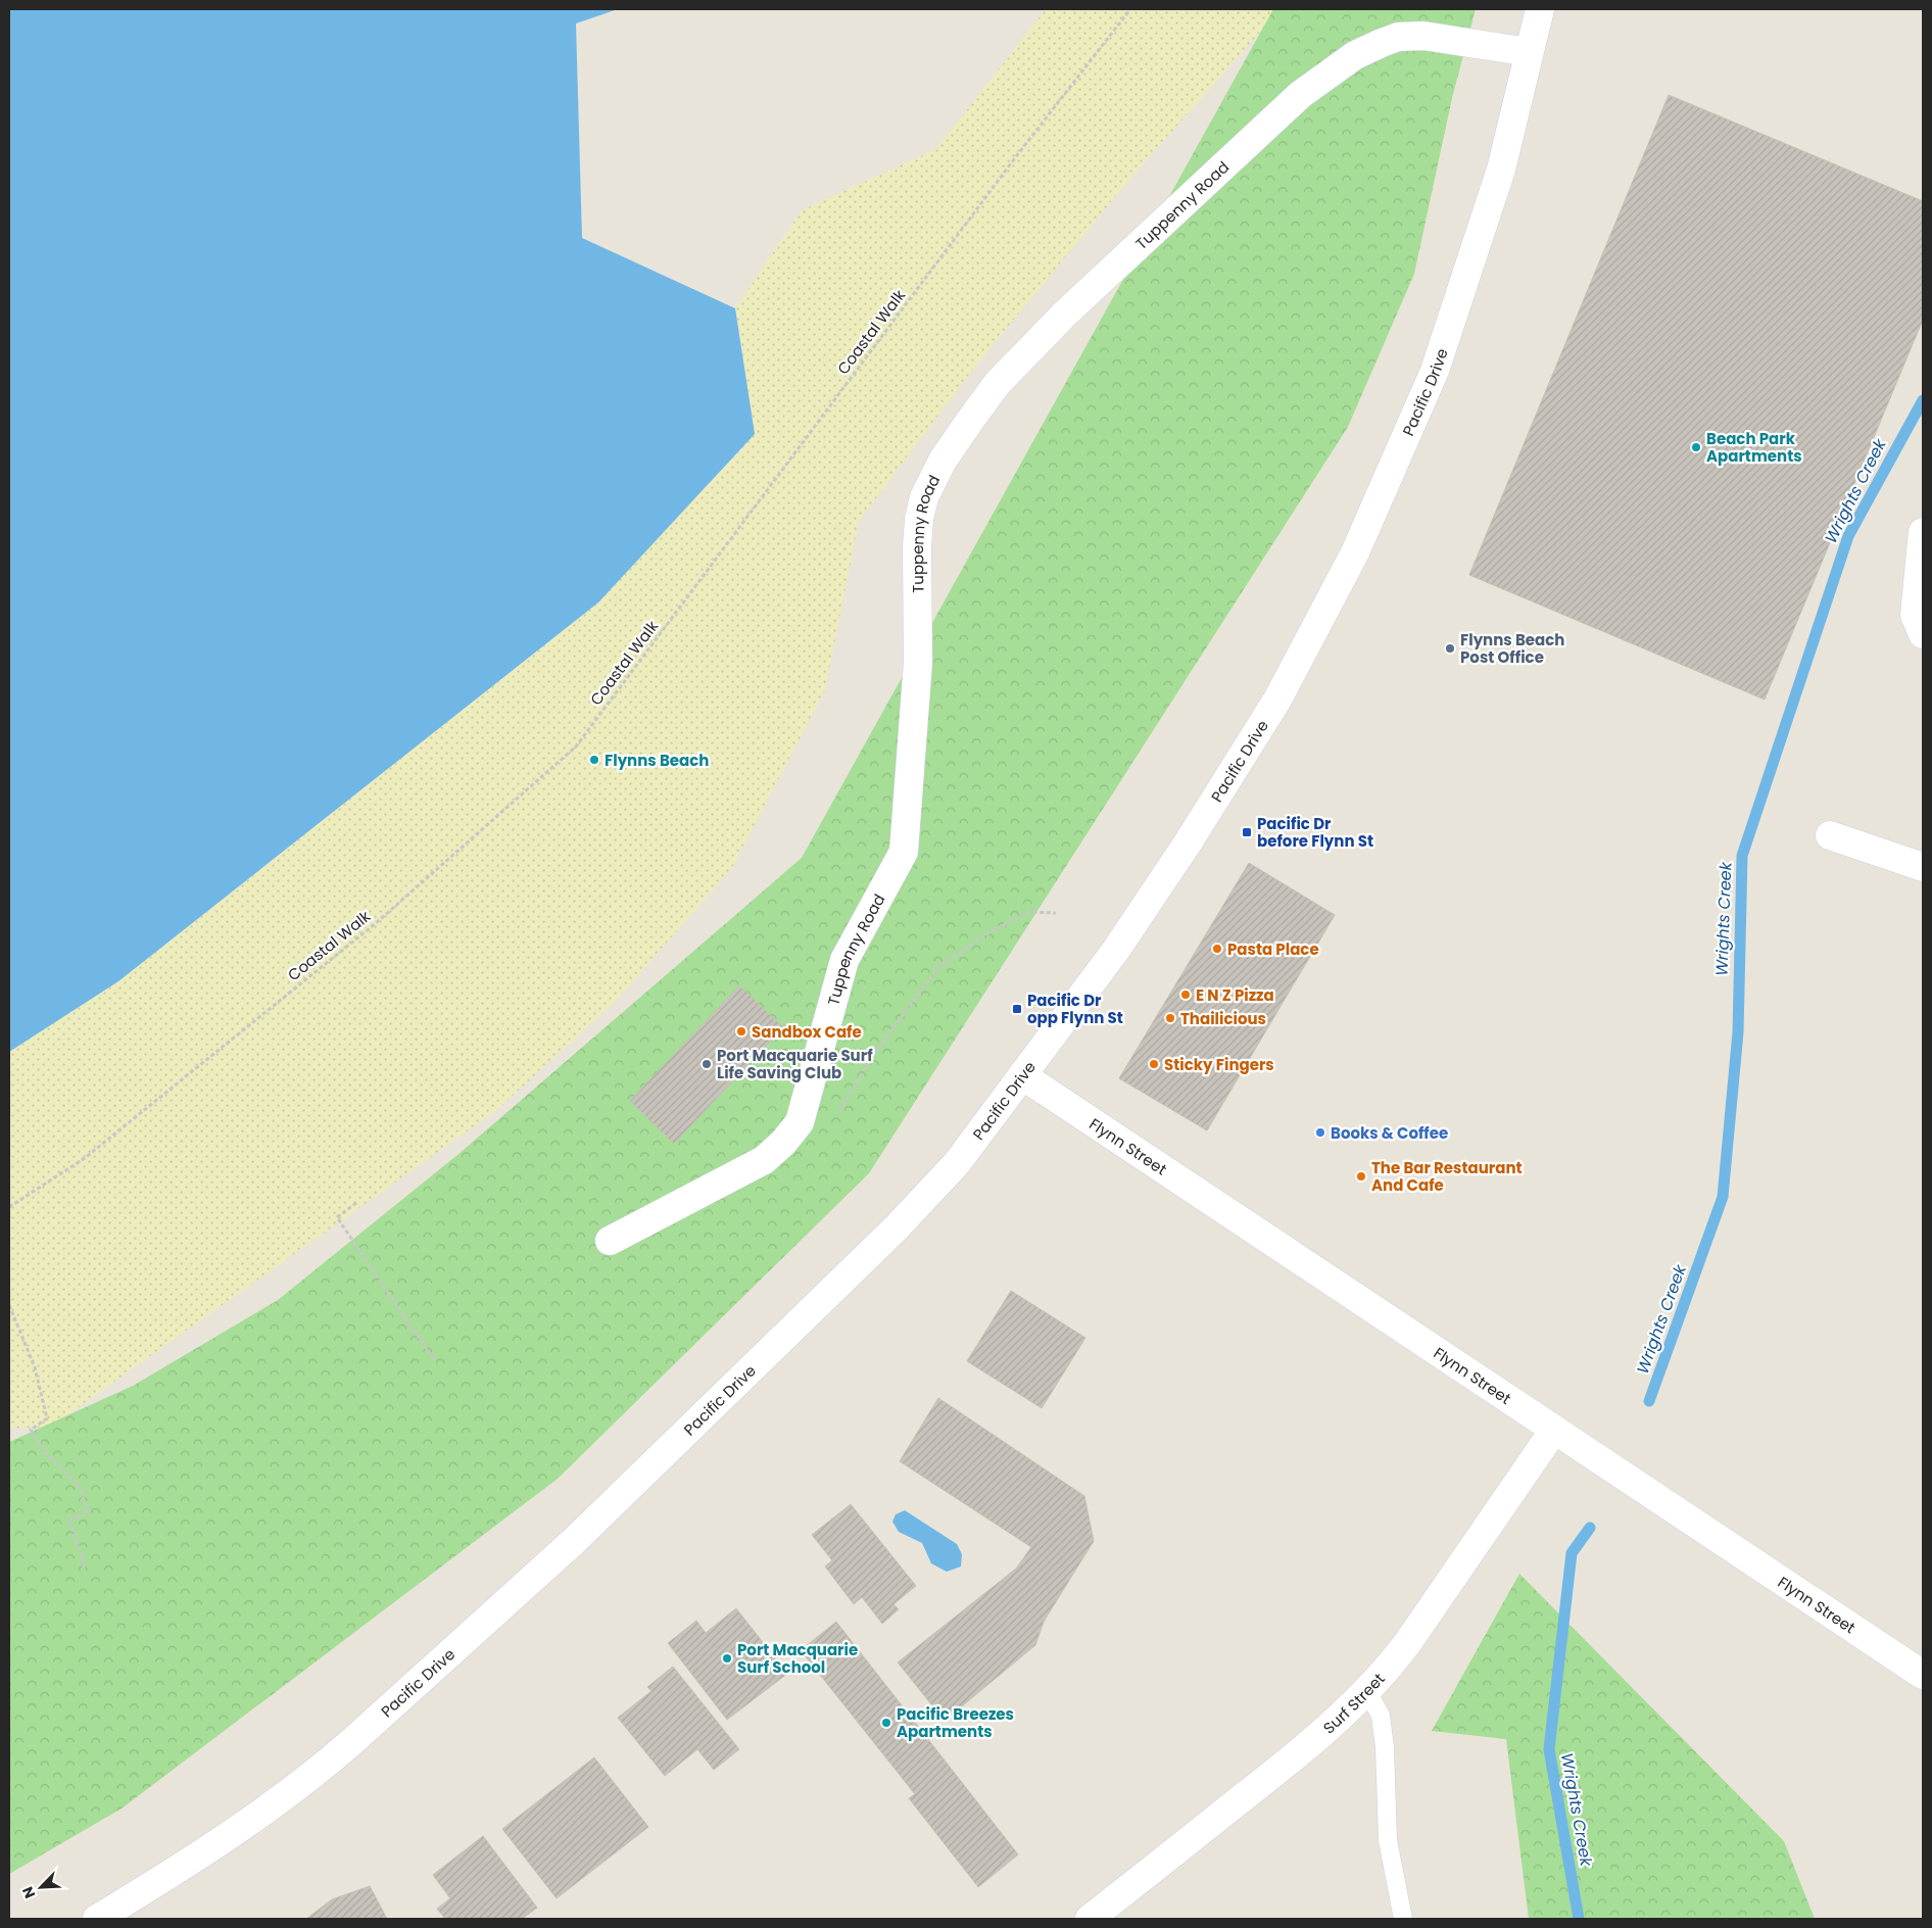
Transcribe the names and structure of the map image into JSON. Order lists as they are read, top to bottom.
{
  "streets": {
    "street": [
      "Tuppenny Road",
      "Pacific Drive",
      "Flynn Street",
      "Surf Street"
    ],
    "path": ["Coastal Walk"]
  },
  "crossings": [
    ["Tuppenny Road", "Pacific Drive"],
    ["Pacific Drive", "Flynn Street"],
    ["Flynn Street", "Surf Street"]
  ],
  "water": ["Wrights Creek"],
  "places": {
    "other": [
      "Beach Park Apartments",
      "Flynns Beach Post Office",
      "Flynns Beach",
      "Pasta Place",
      "E N Z Pizza",
      "Thailicious",
      "Sandbox Cafe",
      "Port Macquarie Surf Life Saving Club",
      "Sticky Fingers",
      "Books & Coffee",
      "The Bar Restaurant And Cafe",
      "Port Macquarie Surf School",
      "Pacific Breezes Apartments"
    ],
    "transit": ["Pacific Dr before Flynn St", "Pacific Dr opp Flynn St"]
  },
  "north": "bottom left"
}
